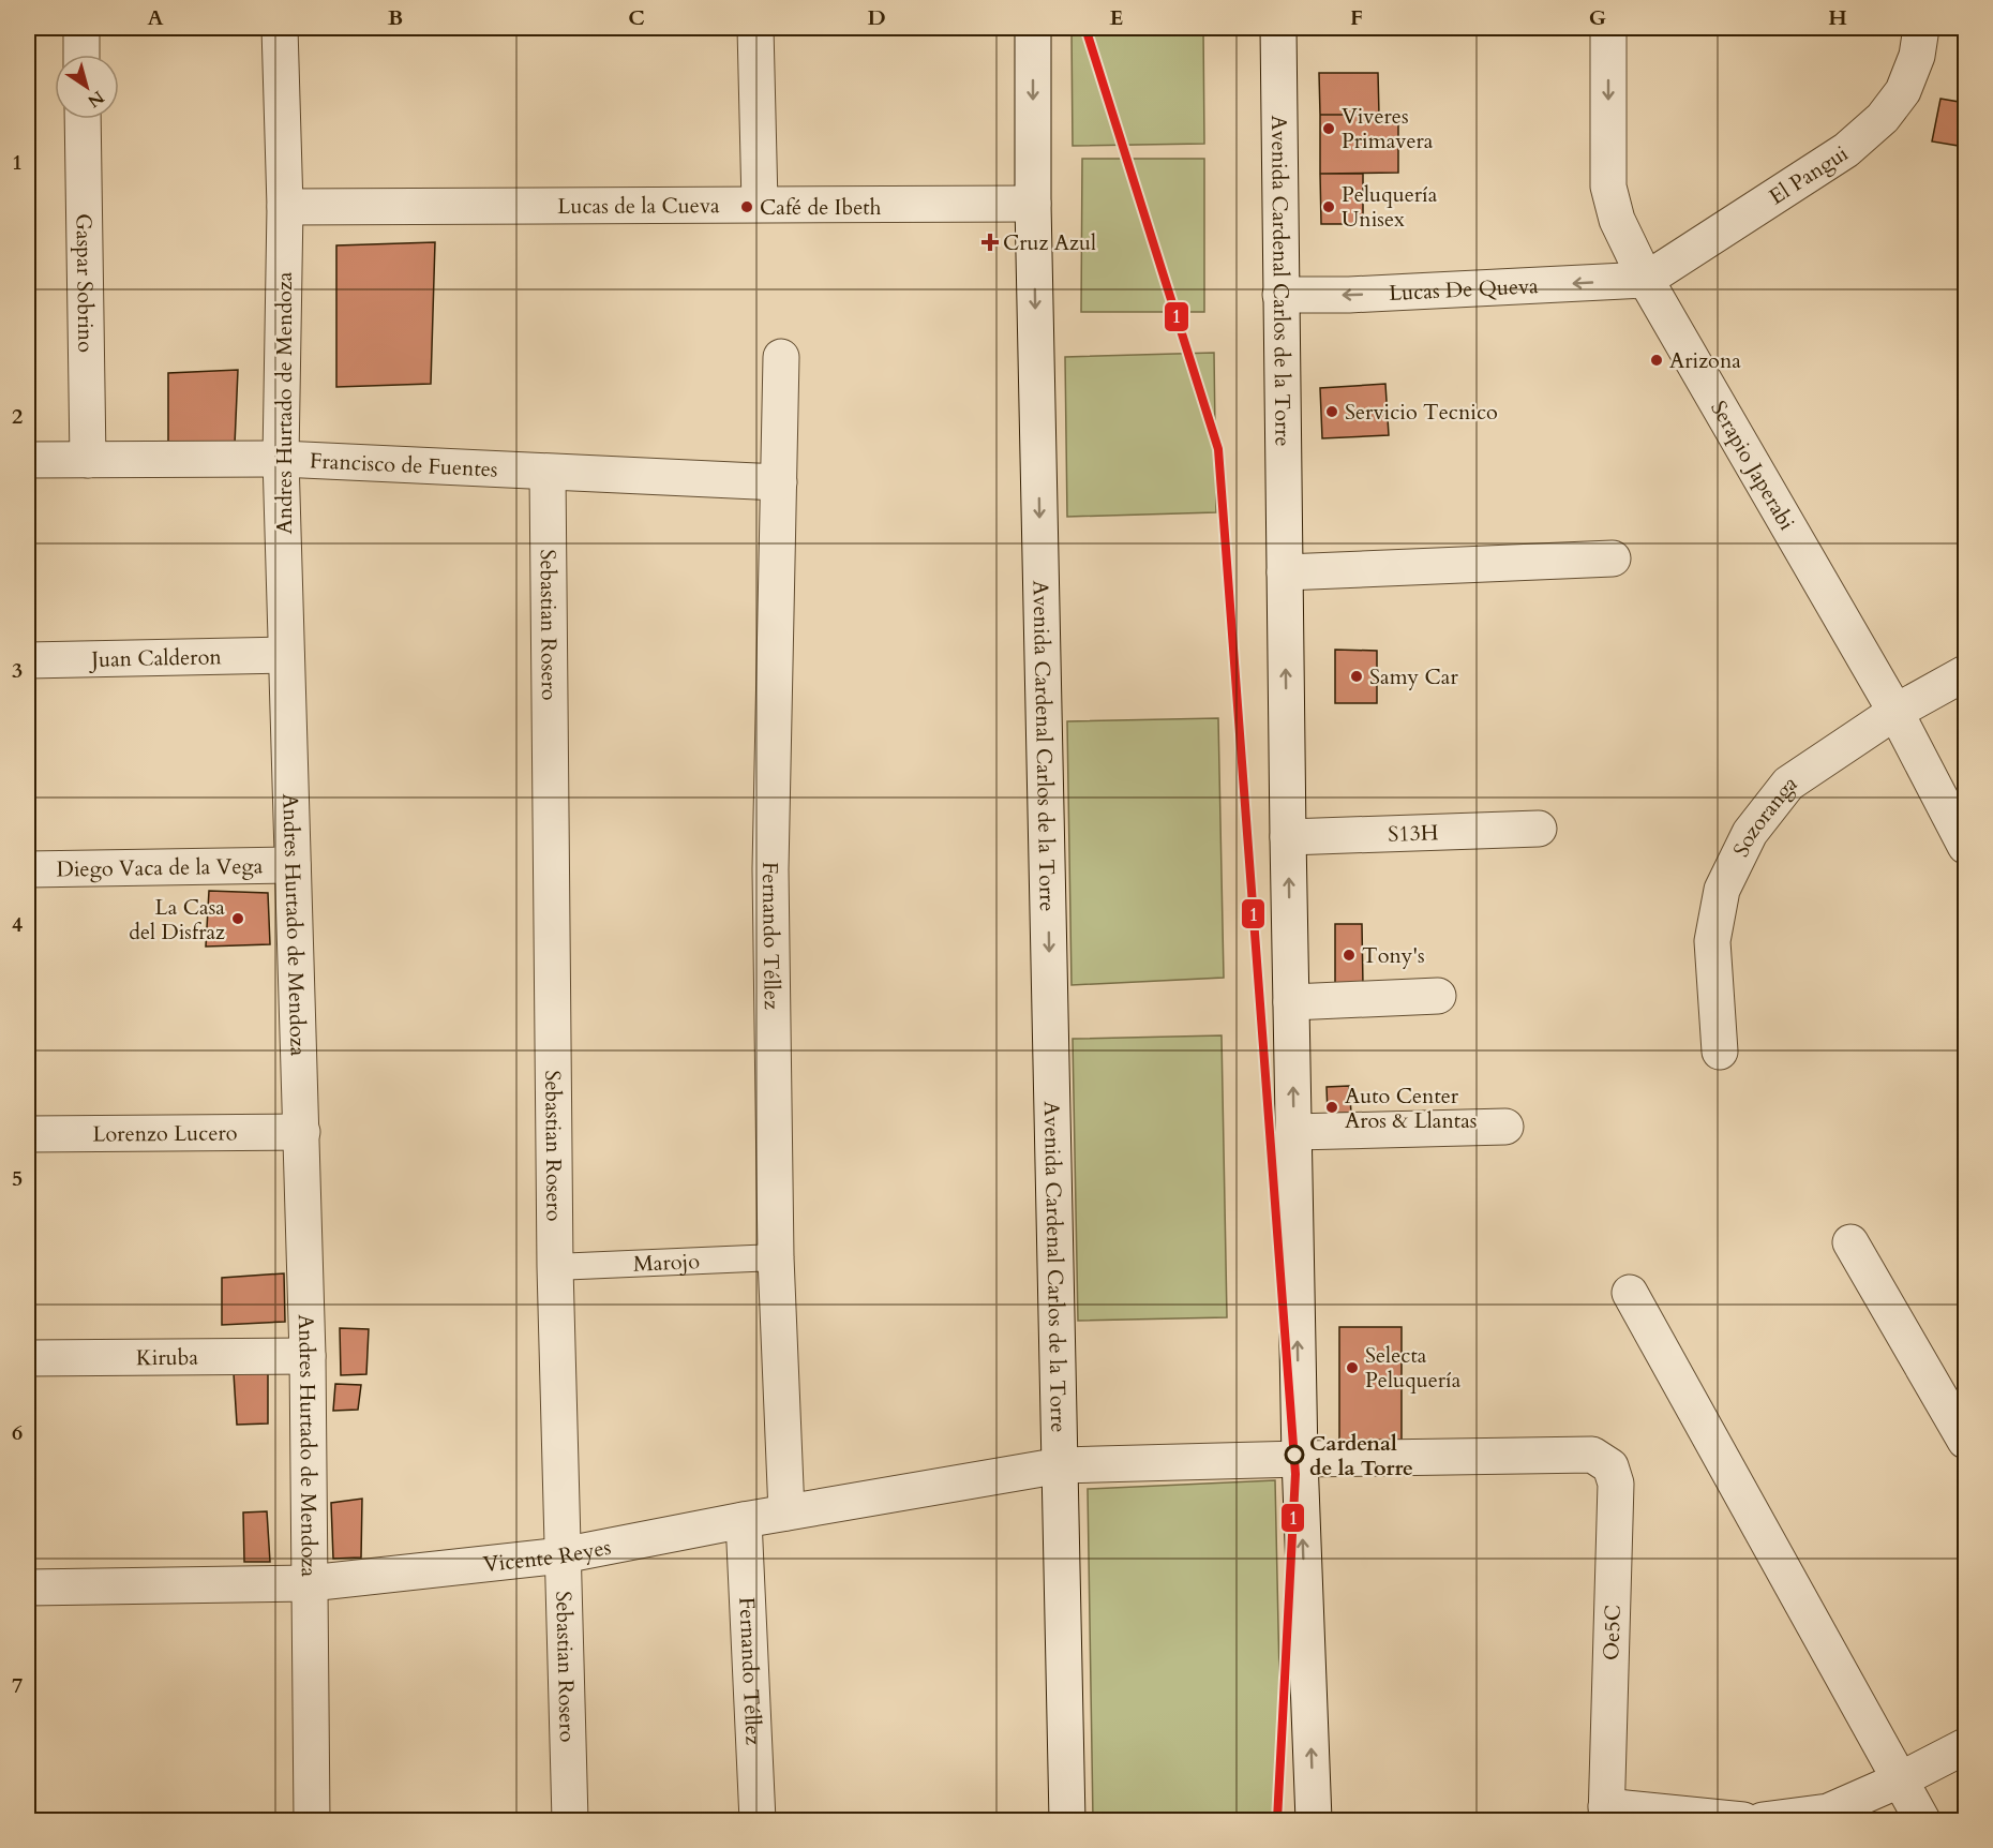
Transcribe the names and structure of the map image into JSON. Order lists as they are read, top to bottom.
{
  "streets": {
    "street": [
      "El Pangui",
      "Lucas de la Cueva",
      "Avenida Cardenal Carlos de la Torre",
      "Gaspar Sobrino",
      "Lucas De Queva",
      "Andres Hurtado de Mendoza",
      "Francisco de Fuentes",
      "Serapio Japerabi",
      "Sebastian Rosero",
      "Juan Calderon",
      "Sozoranga",
      "S13H",
      "Diego Vaca de la Vega",
      "Fernando Téllez",
      "Lorenzo Lucero",
      "Kiruba",
      "Vicente Reyes",
      "Oe5C"
    ],
    "lane": ["Marojo"]
  },
  "crossings": [
    ["El Pangui", "Lucas De Queva"],
    ["El Pangui", "Serapio Japerabi"],
    ["Lucas de la Cueva", "Avenida Cardenal Carlos de la Torre"],
    ["Lucas de la Cueva", "Andres Hurtado de Mendoza"],
    ["Avenida Cardenal Carlos de la Torre", "Lucas De Queva"],
    ["Avenida Cardenal Carlos de la Torre", "S13H"],
    ["Avenida Cardenal Carlos de la Torre", "Vicente Reyes"],
    ["Avenida Cardenal Carlos de la Torre", "Oe5C"],
    ["Gaspar Sobrino", "Francisco de Fuentes"],
    ["Lucas De Queva", "Serapio Japerabi"],
    ["Andres Hurtado de Mendoza", "Francisco de Fuentes"],
    ["Andres Hurtado de Mendoza", "Juan Calderon"],
    ["Andres Hurtado de Mendoza", "Diego Vaca de la Vega"],
    ["Andres Hurtado de Mendoza", "Lorenzo Lucero"],
    ["Andres Hurtado de Mendoza", "Kiruba"],
    ["Andres Hurtado de Mendoza", "Vicente Reyes"],
    ["Francisco de Fuentes", "Sebastian Rosero"],
    ["Francisco de Fuentes", "Fernando Téllez"],
    ["Serapio Japerabi", "Sozoranga"],
    ["Sebastian Rosero", "Marojo"],
    ["Sebastian Rosero", "Vicente Reyes"],
    ["Fernando Téllez", "Marojo"],
    ["Fernando Téllez", "Vicente Reyes"]
  ],
  "places": {
    "other": [
      "Viveres Primavera",
      "Café de Ibeth",
      "Peluquería Unisex",
      "Arizona",
      "Servicio Tecnico",
      "Samy Car",
      "La Casa del Disfraz",
      "Tony's",
      "Auto Center Aros & Llantas",
      "Selecta Peluquería",
      "Cardenal de la Torre"
    ],
    "health": ["Cruz Azul"]
  },
  "lines": ["transit line 1"],
  "north": "bottom right",
  "grid": {
    "columns": [
      "A",
      "B",
      "C",
      "D",
      "E",
      "F",
      "G",
      "H"
    ],
    "rows": [
      "1",
      "2",
      "3",
      "4",
      "5",
      "6",
      "7"
    ]
  }
}
